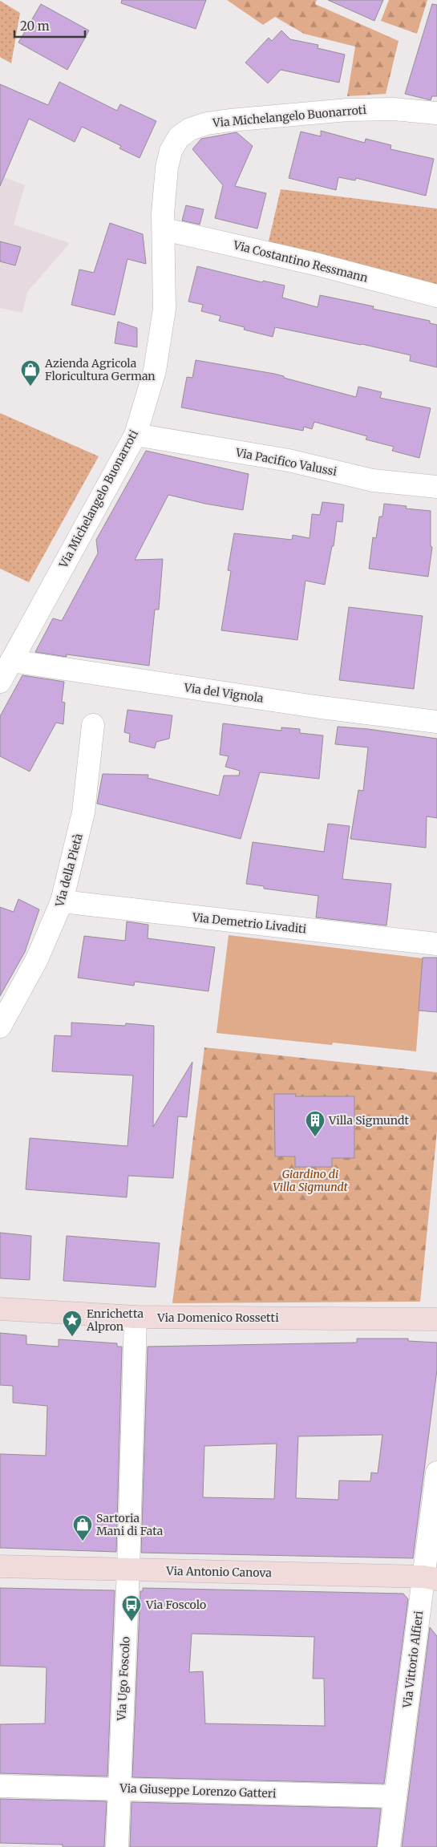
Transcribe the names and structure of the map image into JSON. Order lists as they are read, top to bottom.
{
  "streets": {
    "main road": ["Via Domenico Rossetti", "Via Antonio Canova"],
    "street": [
      "Via Michelangelo Buonarroti",
      "Via Costantino Ressmann",
      "Via Pacifico Valussi",
      "Via del Vignola",
      "Via della Pietà",
      "Via Demetrio Livaditi",
      "Via Vittorio Alfieri",
      "Via Ugo Foscolo",
      "Via Giuseppe Lorenzo Gatteri"
    ]
  },
  "crossings": [
    ["Via Michelangelo Buonarroti", "Via Costantino Ressmann"],
    ["Via Michelangelo Buonarroti", "Via Pacifico Valussi"],
    ["Via Michelangelo Buonarroti", "Via del Vignola"],
    ["Via della Pietà", "Via Demetrio Livaditi"],
    ["Via Domenico Rossetti", "Via Ugo Foscolo"],
    ["Via Antonio Canova", "Via Vittorio Alfieri"],
    ["Via Antonio Canova", "Via Ugo Foscolo"],
    ["Via Vittorio Alfieri", "Via Giuseppe Lorenzo Gatteri"],
    ["Via Ugo Foscolo", "Via Giuseppe Lorenzo Gatteri"]
  ],
  "parks": ["Giardino di Villa Sigmundt"],
  "places": {
    "shop": ["Azienda Agricola Floricultura German", "Sartoria Mani di Fata"],
    "building": ["Villa Sigmundt"],
    "place": ["Enrichetta Alpron"],
    "bus stop": ["Via Foscolo"]
  },
  "scale_bar": "20 m"
}
